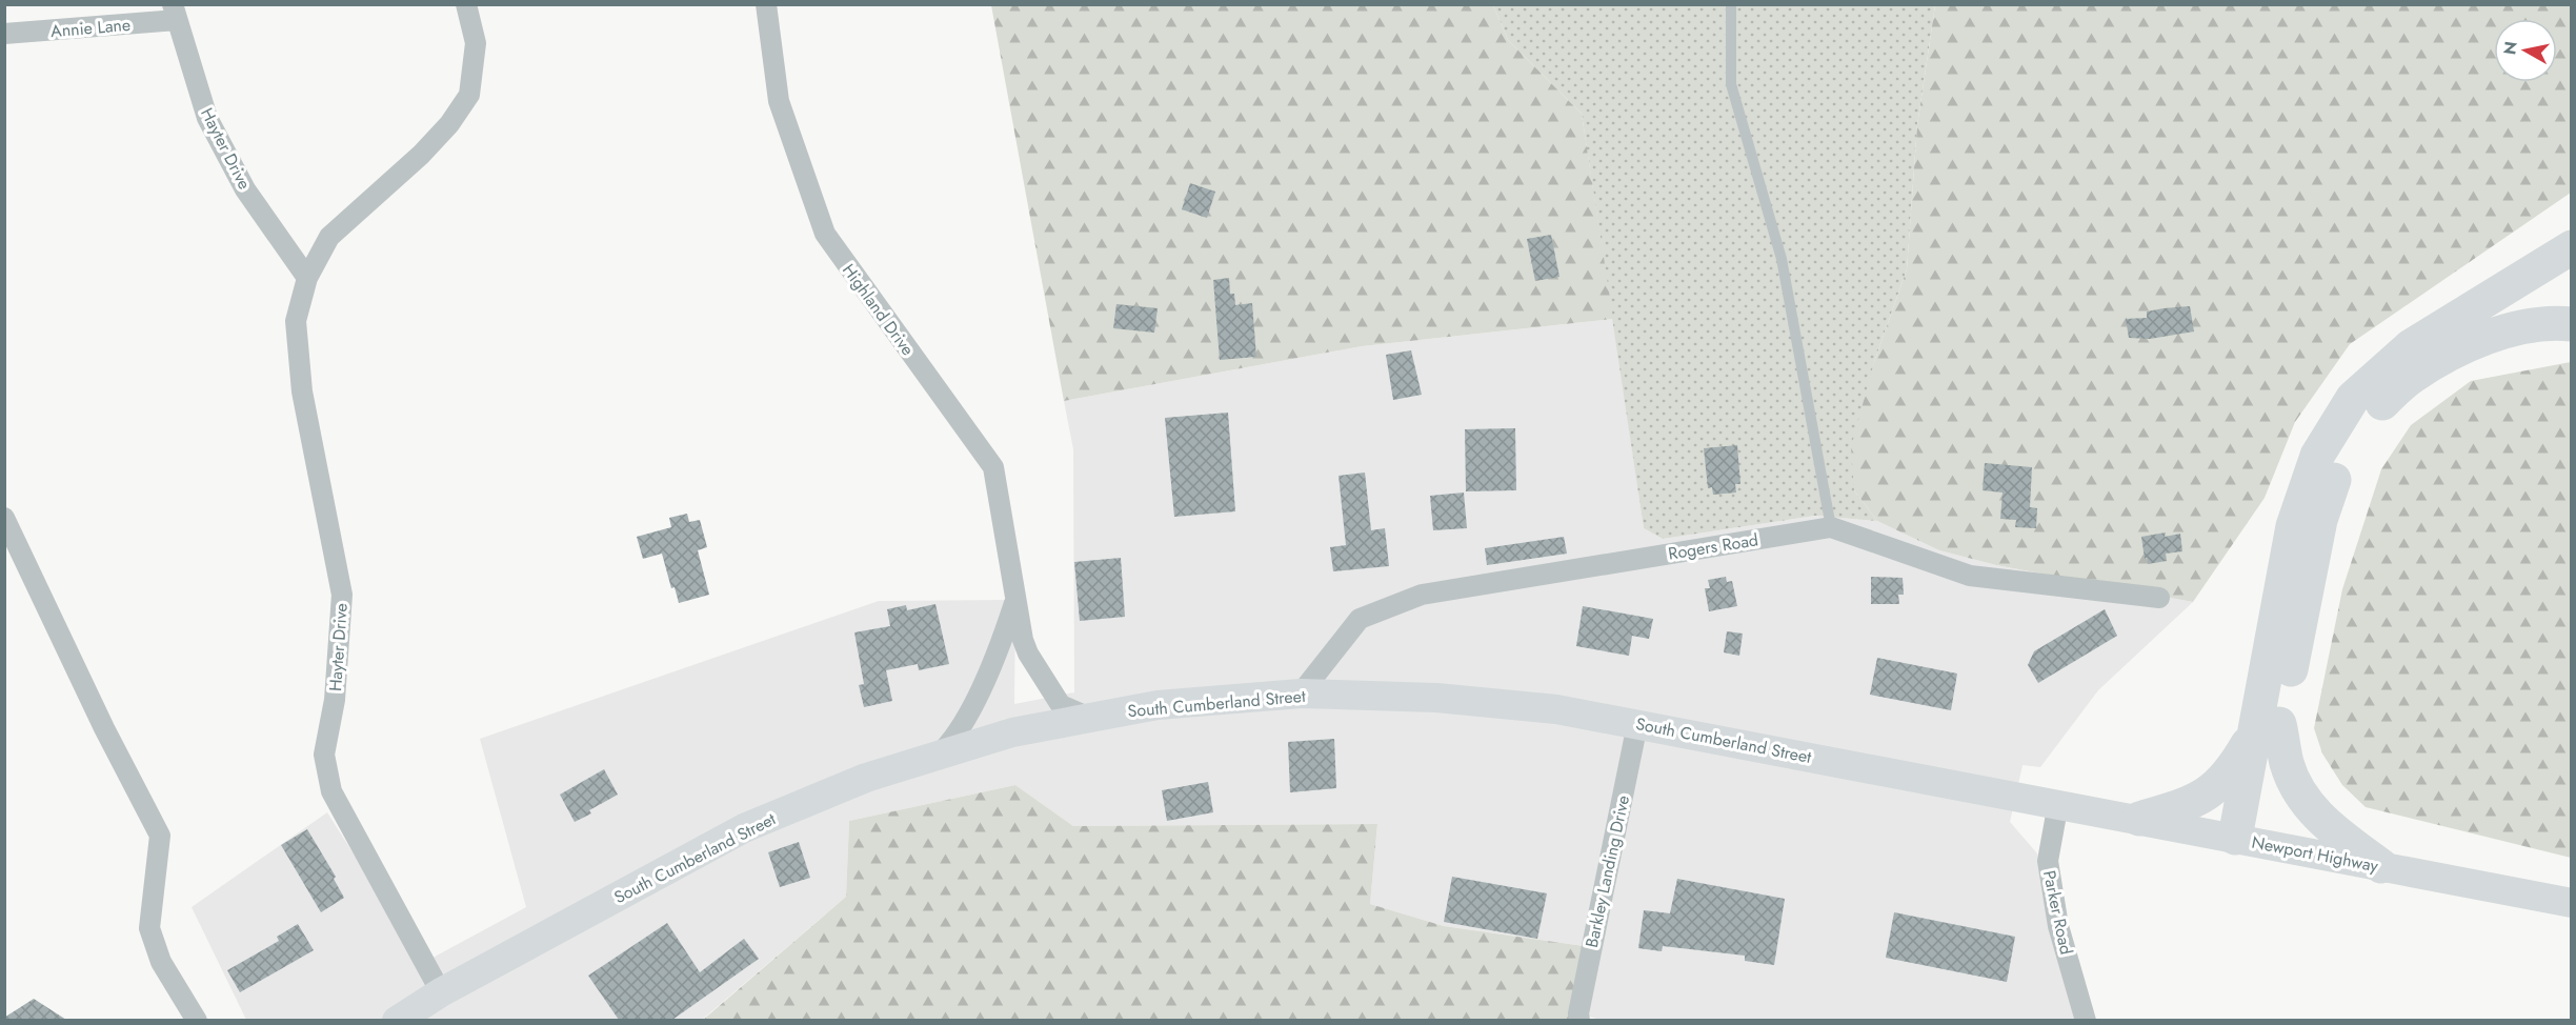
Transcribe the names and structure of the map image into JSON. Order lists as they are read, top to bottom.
{
  "streets": {
    "main road": ["South Cumberland Street", "Newport Highway"],
    "street": [
      "Annie Lane",
      "Hayter Drive",
      "Highland Drive",
      "Rogers Road",
      "Barkley Landing Drive",
      "Parker Road"
    ]
  },
  "crossings": [
    ["Annie Lane", "Hayter Drive"],
    ["Hayter Drive", "South Cumberland Street"],
    ["Highland Drive", "South Cumberland Street"],
    ["Rogers Road", "South Cumberland Street"],
    ["South Cumberland Street", "Newport Highway"],
    ["South Cumberland Street", "Barkley Landing Drive"],
    ["South Cumberland Street", "Parker Road"],
    ["Newport Highway", "Parker Road"]
  ],
  "north": "left"
}
